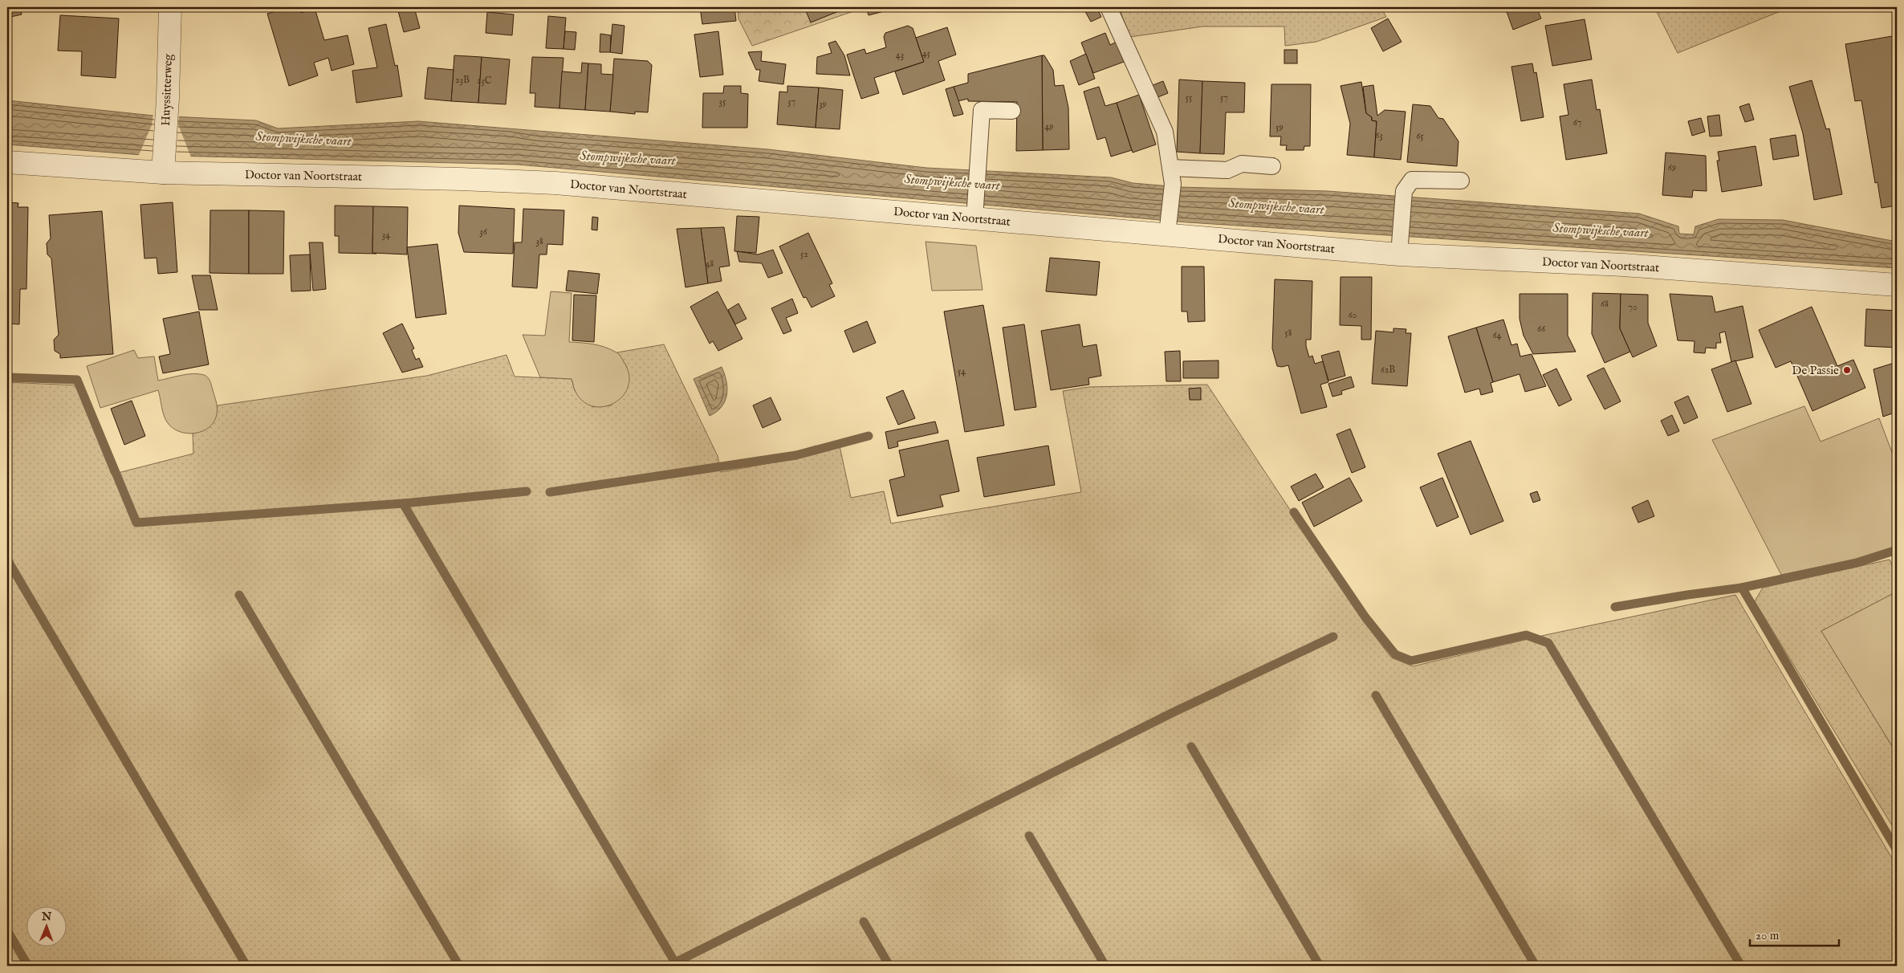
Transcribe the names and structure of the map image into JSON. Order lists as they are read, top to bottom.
{
  "streets": {
    "street": ["Huyssitterweg", "Doctor van Noortstraat"]
  },
  "crossings": [
    ["Huyssitterweg", "Doctor van Noortstraat"]
  ],
  "water": ["Stompwijksche vaart"],
  "places": ["De Passie"],
  "house_numbers": [
    "45",
    "43",
    "23B",
    "23C",
    "55",
    "57",
    "35",
    "37",
    "39",
    "67",
    "49",
    "59",
    "63",
    "65",
    "69",
    "36",
    "34",
    "38",
    "52",
    "48",
    "68",
    "70",
    "60",
    "66",
    "58",
    "64",
    "62B",
    "54"
  ],
  "scale_bar": "20 m",
  "north": "top"
}
